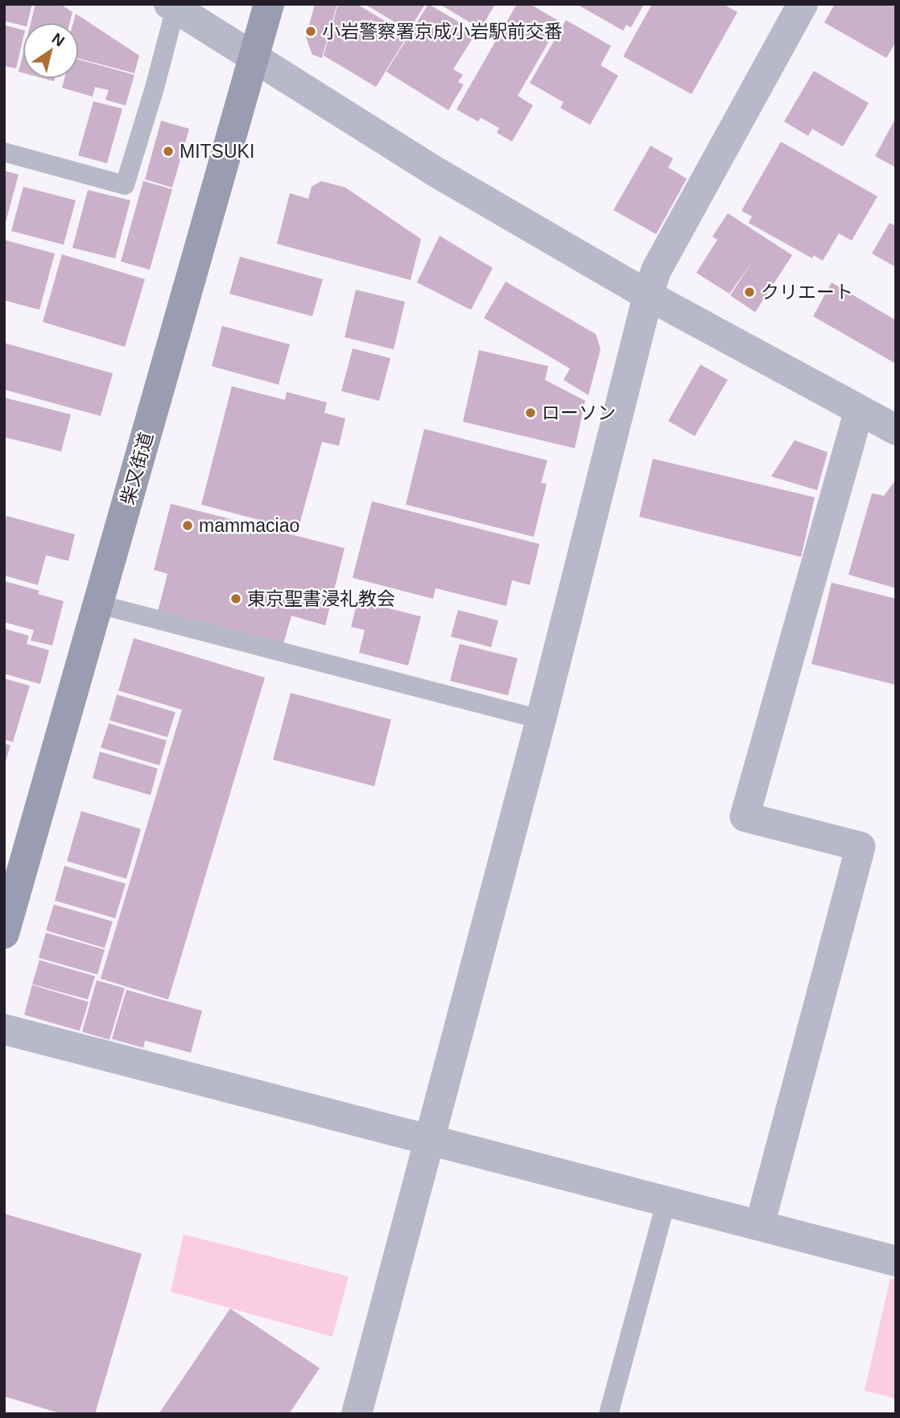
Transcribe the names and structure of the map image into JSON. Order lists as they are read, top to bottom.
{
  "streets": {
    "main road": ["柴又街道"]
  },
  "places": [
    "小岩警察署京成小岩駅前交番",
    "MITSUKI",
    "クリエート",
    "ローソン",
    "mammaciao",
    "東京聖書浸礼教会"
  ],
  "north": "top right"
}
